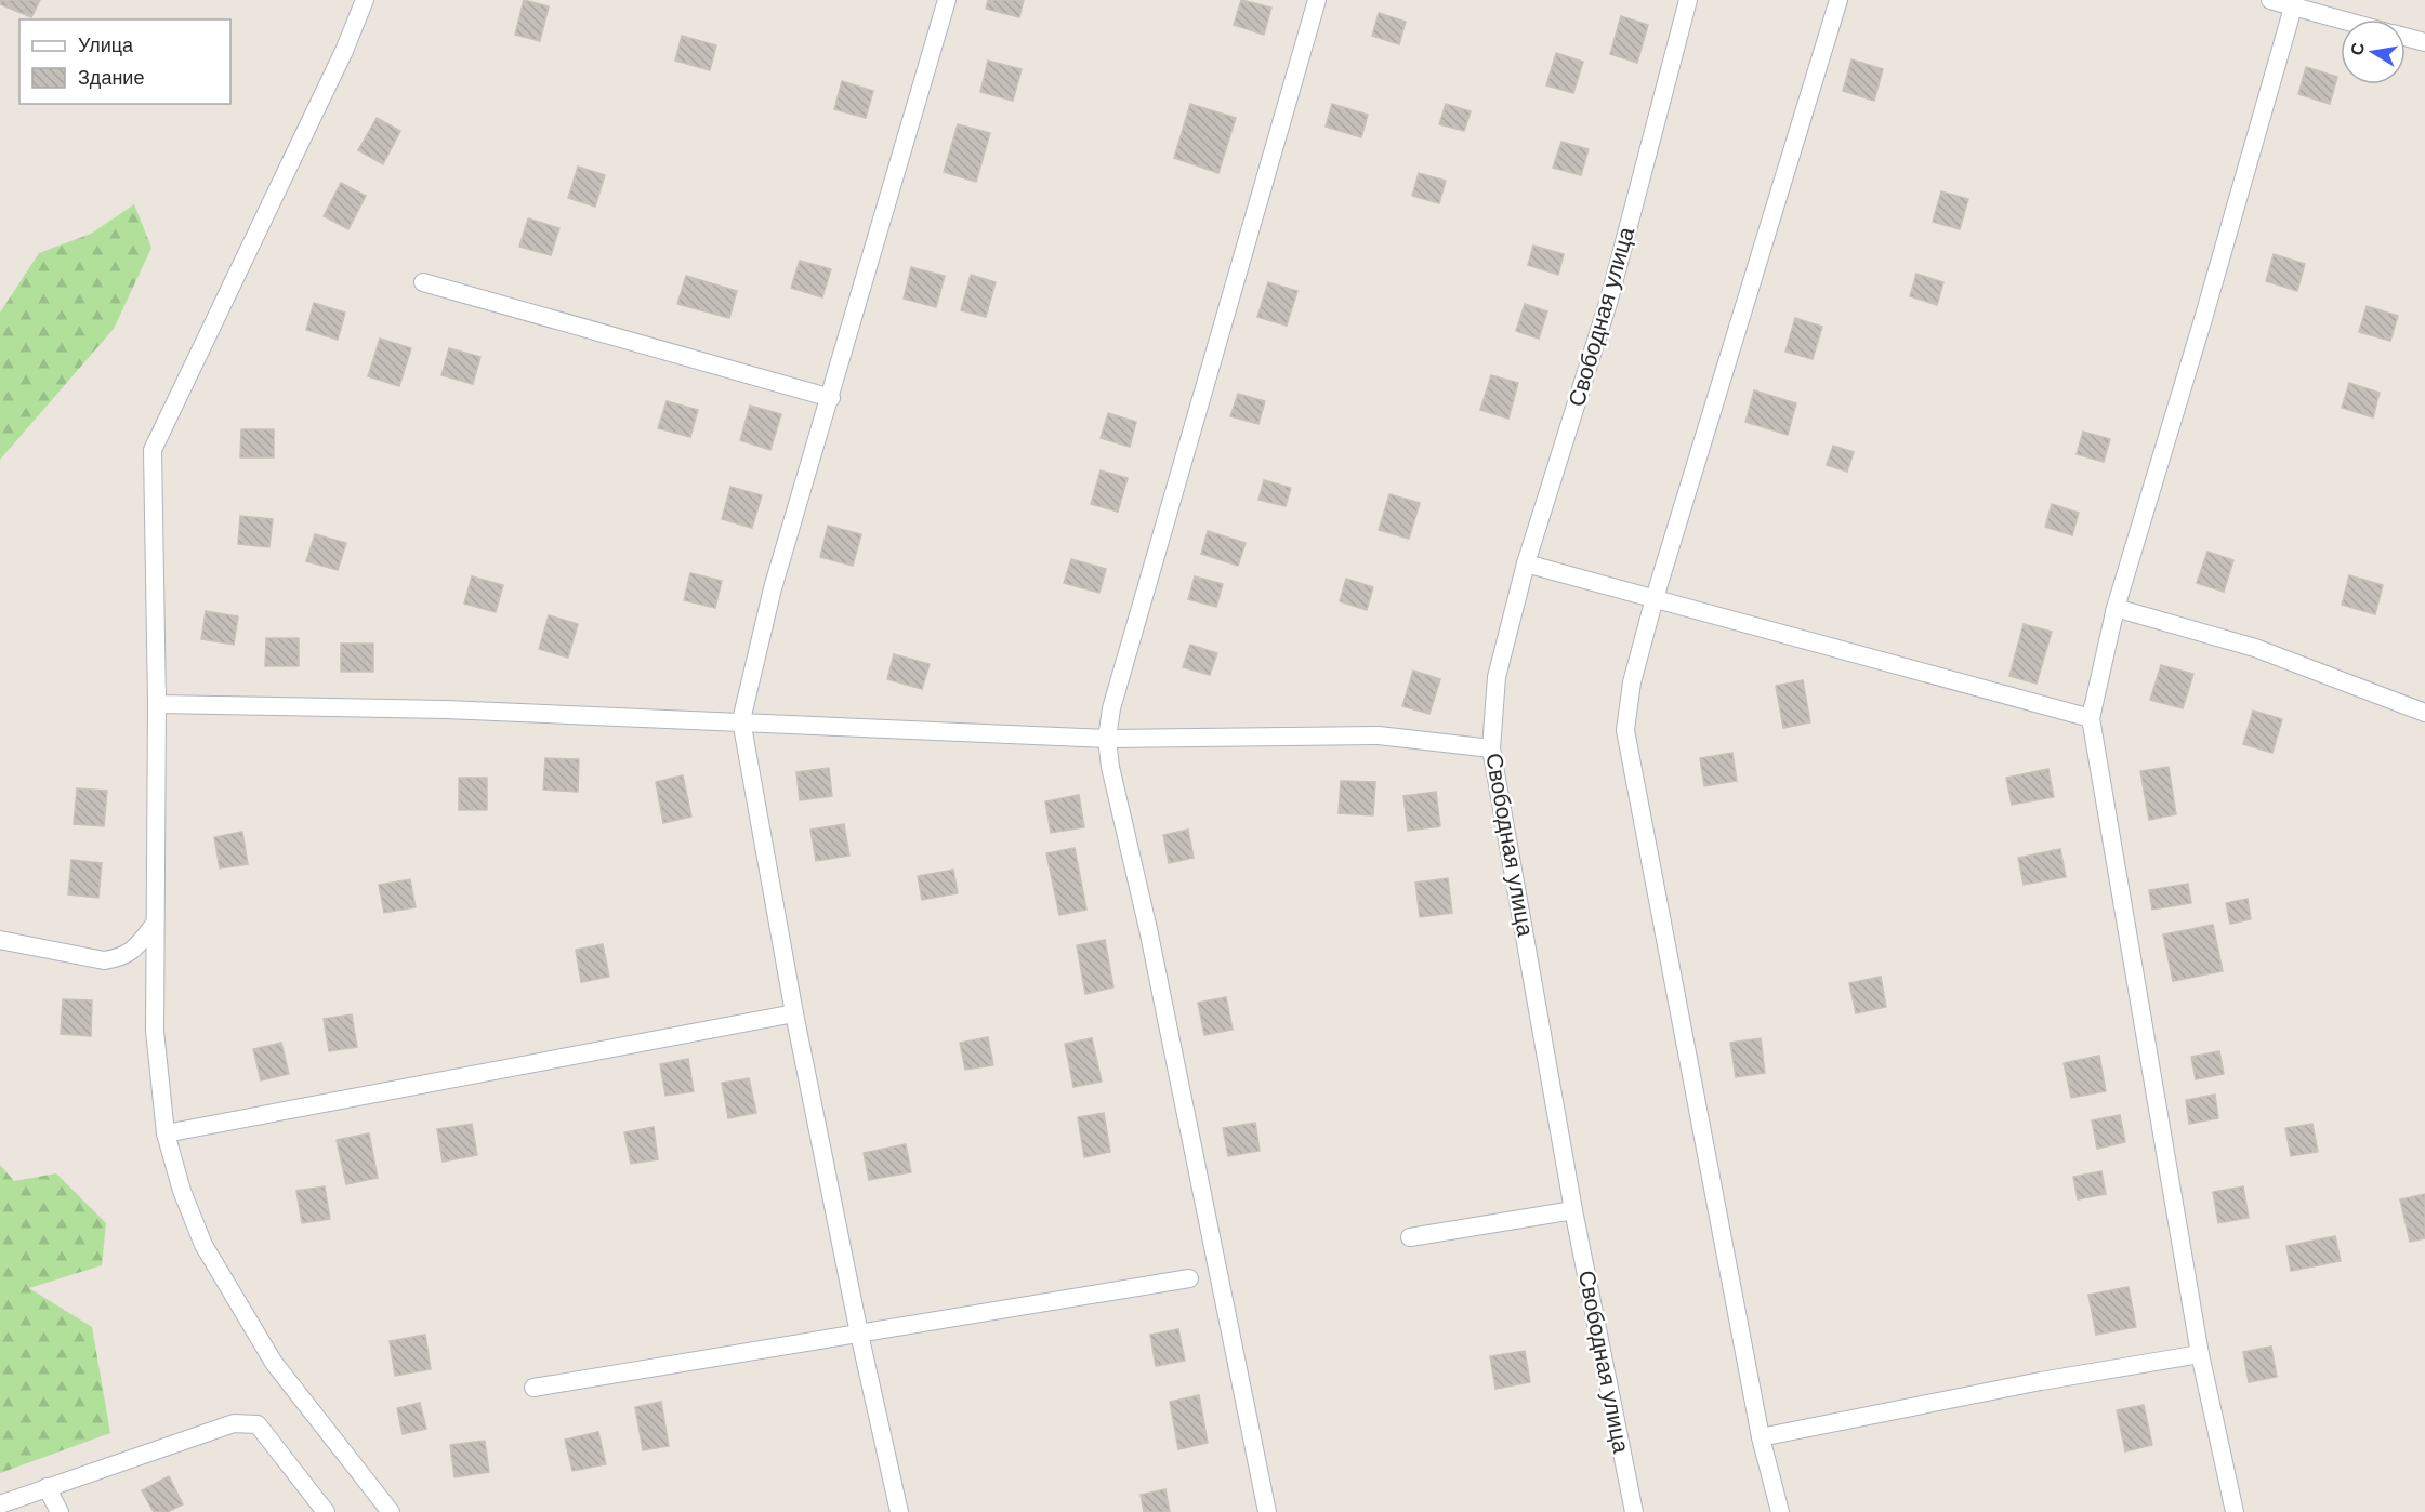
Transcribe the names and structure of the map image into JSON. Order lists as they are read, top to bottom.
{
  "streets": {
    "street": ["Свободная улица"]
  },
  "legend": ["Улица", "Здание"],
  "north": "left"
}
